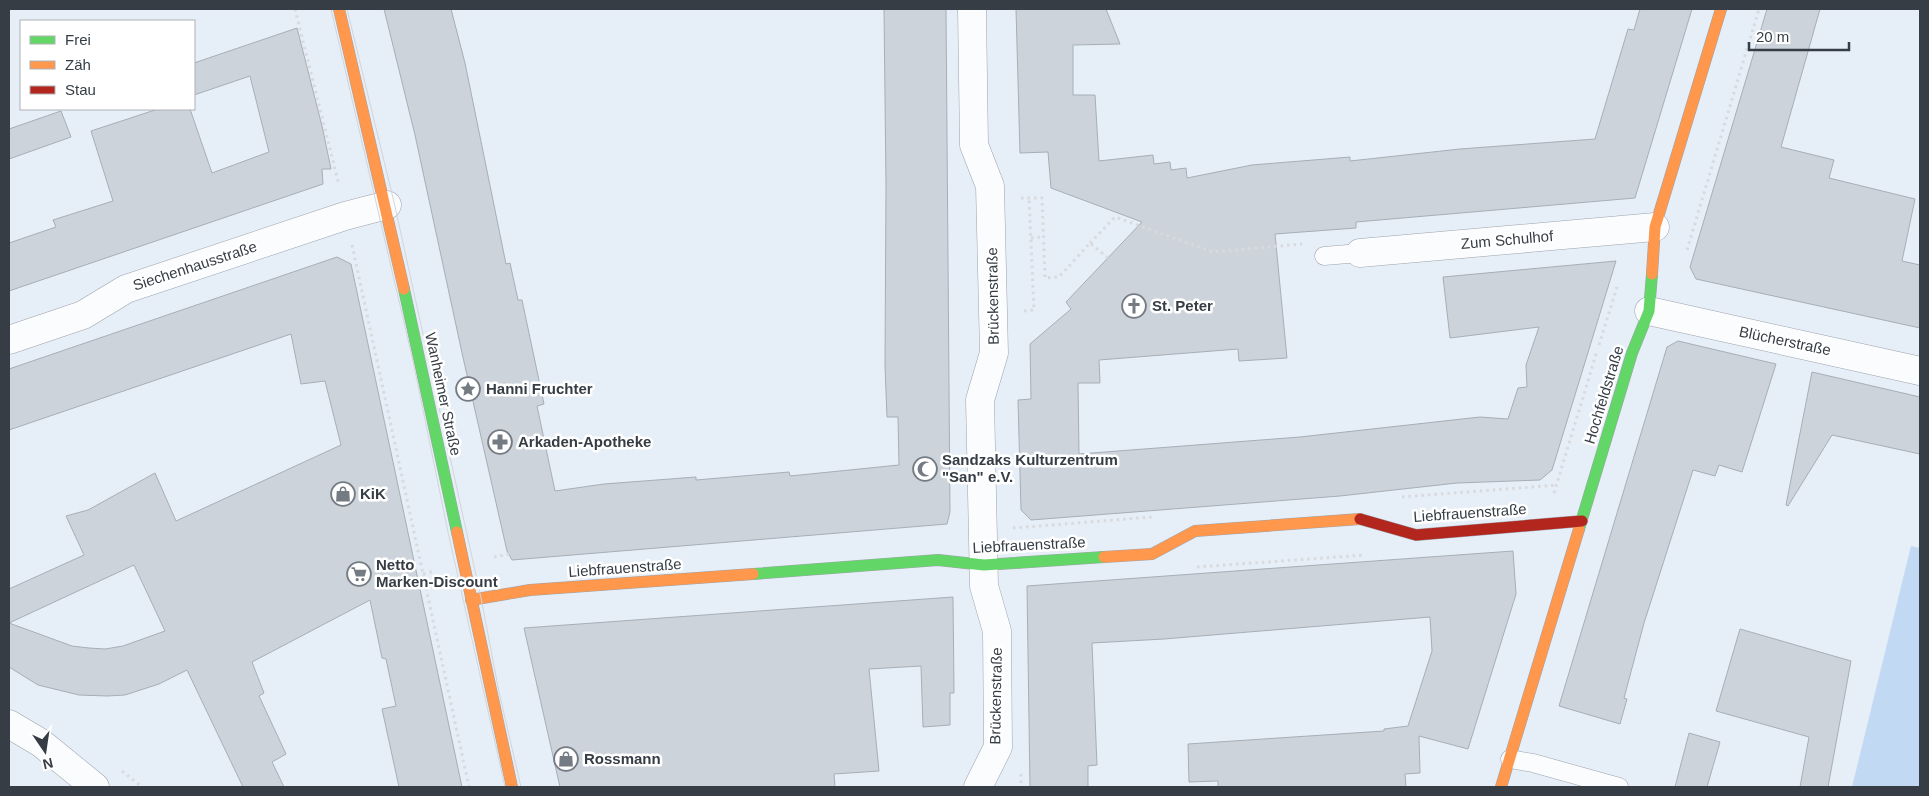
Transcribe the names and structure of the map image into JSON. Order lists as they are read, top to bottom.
{
  "streets": {
    "street": [
      "Zum Schulhof",
      "Siechenhausstraße",
      "Brückenstraße",
      "Blücherstraße",
      "Wanheimer Straße",
      "Hochfeldstraße",
      "Liebfrauenstraße"
    ]
  },
  "crossings": [
    ["Zum Schulhof", "Hochfeldstraße"],
    ["Siechenhausstraße", "Wanheimer Straße"],
    ["Brückenstraße", "Liebfrauenstraße"],
    ["Blücherstraße", "Hochfeldstraße"],
    ["Wanheimer Straße", "Liebfrauenstraße"],
    ["Hochfeldstraße", "Liebfrauenstraße"]
  ],
  "places": {
    "church": ["St. Peter"],
    "place": ["Hanni Fruchter"],
    "pharmacy": ["Arkaden-Apotheke"],
    "mosque": ["Sandzaks Kulturzentrum \"San\" e.V."],
    "shop": ["KiK", "Rossmann"],
    "supermarket": ["Netto Marken-Discount"]
  },
  "legend": ["Frei", "Zäh", "Stau"],
  "scale_bar": "20 m",
  "north": "bottom"
}
